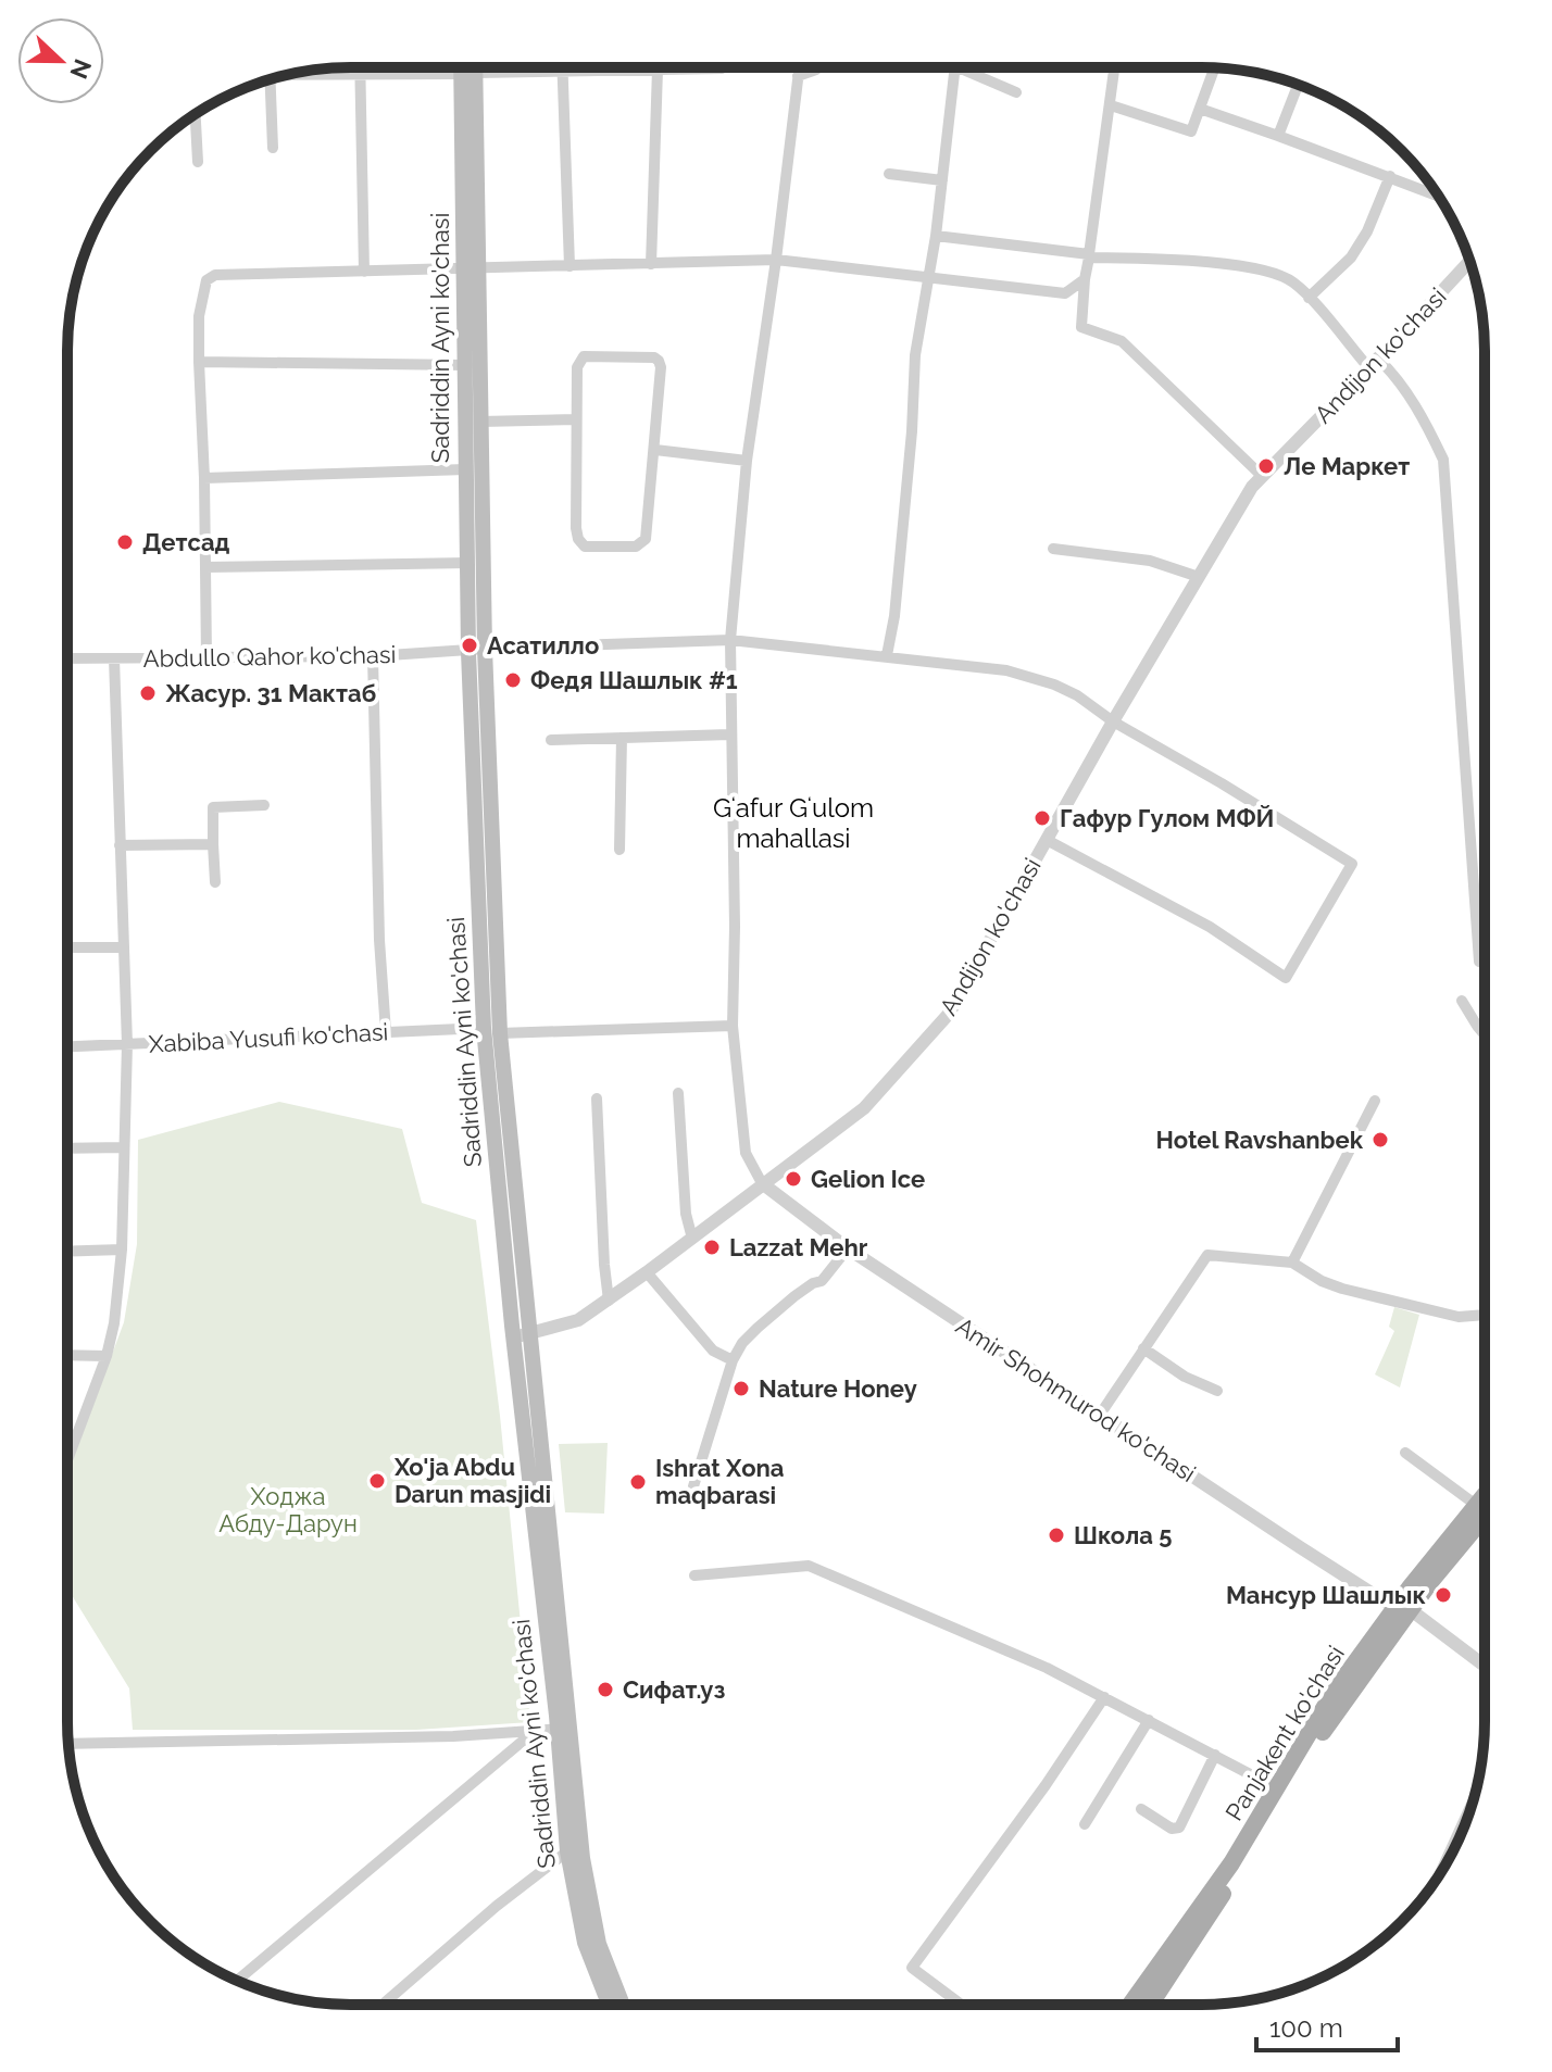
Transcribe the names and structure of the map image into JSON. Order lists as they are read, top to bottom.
{
  "streets": {
    "main road": ["Sadriddin Ayni ko'chasi", "Panjakent ko'chasi"],
    "street": [
      "Andijon ko'chasi",
      "Abdullo Qahor ko'chasi",
      "Xabiba Yusufi ko'chasi",
      "Amir Shohmurod ko'chasi"
    ]
  },
  "crossings": [
    ["Sadriddin Ayni ko'chasi", "Andijon ko'chasi"],
    ["Sadriddin Ayni ko'chasi", "Abdullo Qahor ko'chasi"],
    ["Sadriddin Ayni ko'chasi", "Xabiba Yusufi ko'chasi"],
    ["Andijon ko'chasi", "Abdullo Qahor ko'chasi"],
    ["Andijon ko'chasi", "Amir Shohmurod ko'chasi"],
    ["Amir Shohmurod ko'chasi", "Panjakent ko'chasi"]
  ],
  "districts": ["Gʻafur Gʻulom mahallasi"],
  "parks": ["Ходжа Абду-Дарун"],
  "places": [
    "Ле Маркет",
    "Детсад",
    "Асатилло",
    "Федя Шашлык #1",
    "Жасур. 31 Мактаб",
    "Гафур Гулом МФЙ",
    "Hotel Ravshanbek",
    "Gelion Ice",
    "Lazzat Mehr",
    "Nature Honey",
    "Xo'ja Abdu Darun masjidi",
    "Ishrat Хоnа mаqbаrasi",
    "Школа 5",
    "Мансур Шашлык",
    "Сифат.уз"
  ],
  "scale_bar": "100 m",
  "north": "right"
}
